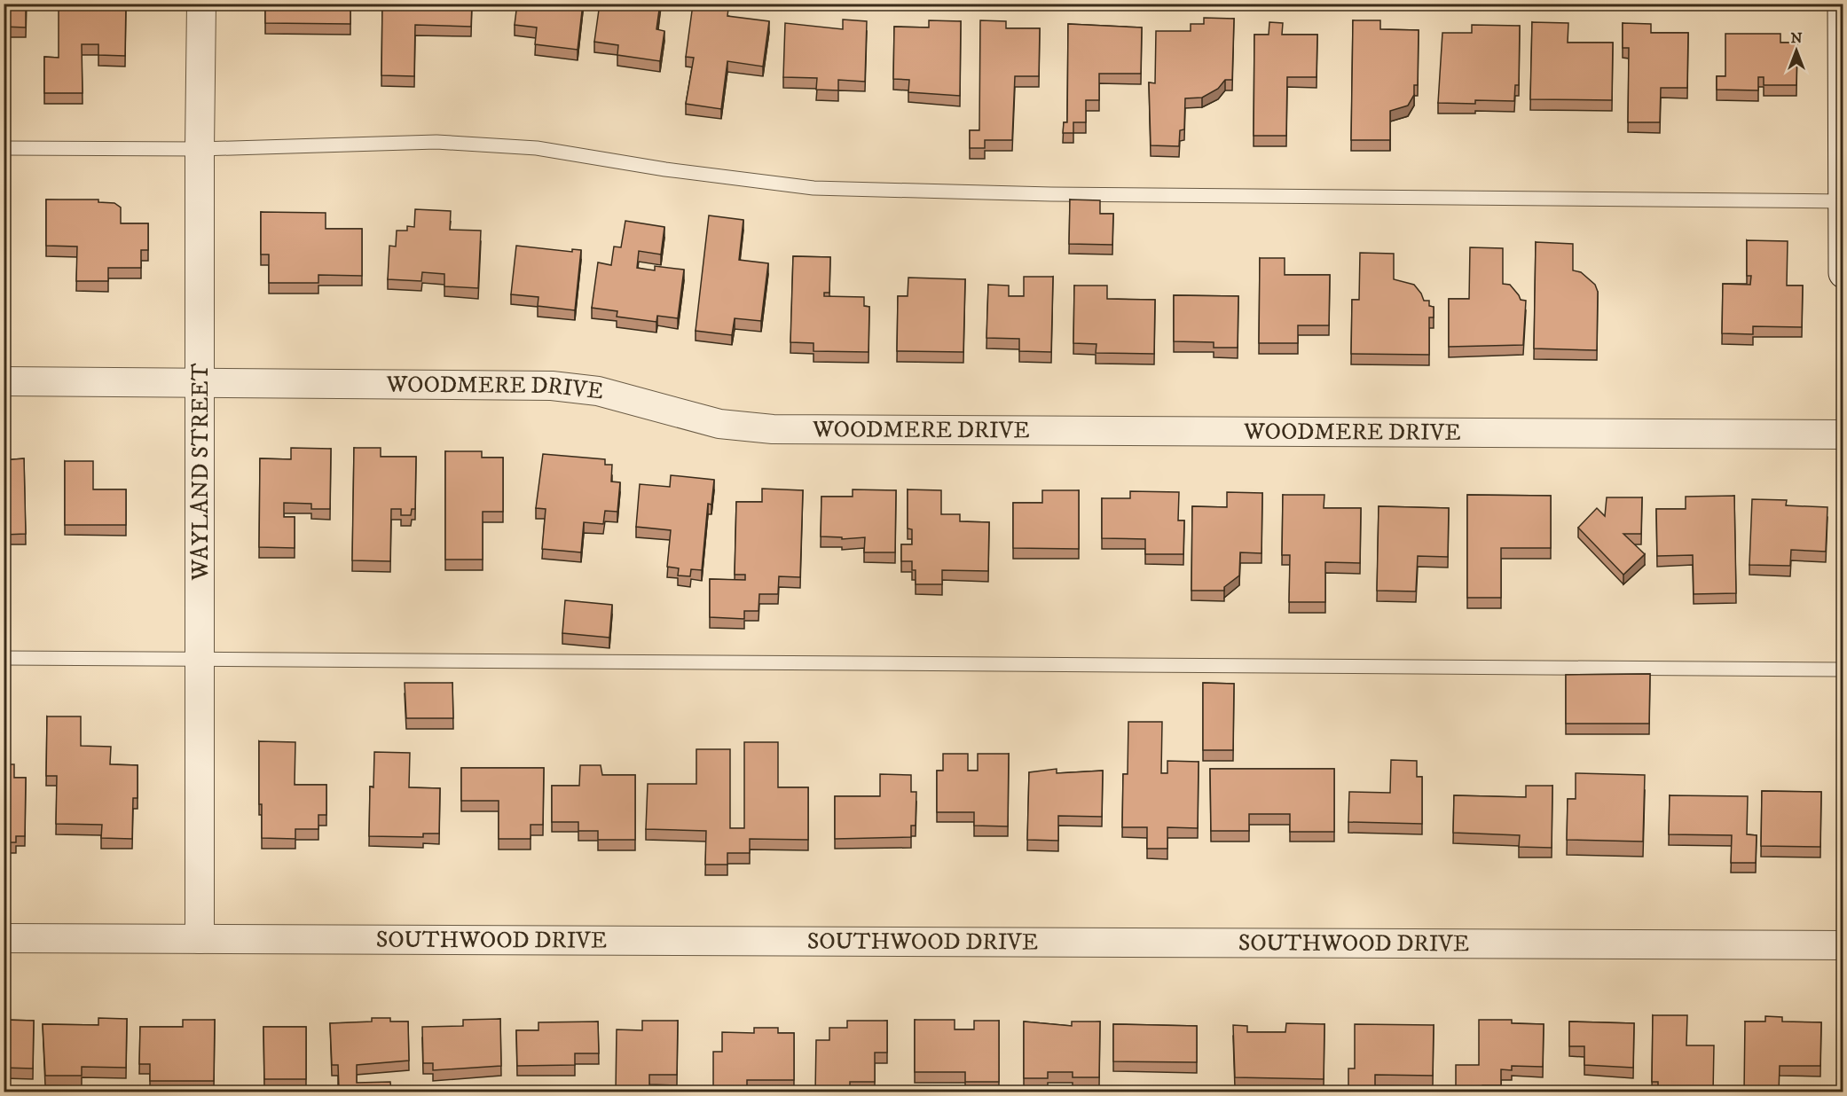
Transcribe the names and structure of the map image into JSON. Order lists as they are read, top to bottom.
{
  "streets": {
    "street": ["WOODMERE DRIVE", "WAYLAND STREET", "SOUTHWOOD DRIVE"]
  },
  "crossings": [
    ["WOODMERE DRIVE", "WAYLAND STREET"],
    ["WAYLAND STREET", "SOUTHWOOD DRIVE"]
  ],
  "north": "top"
}
